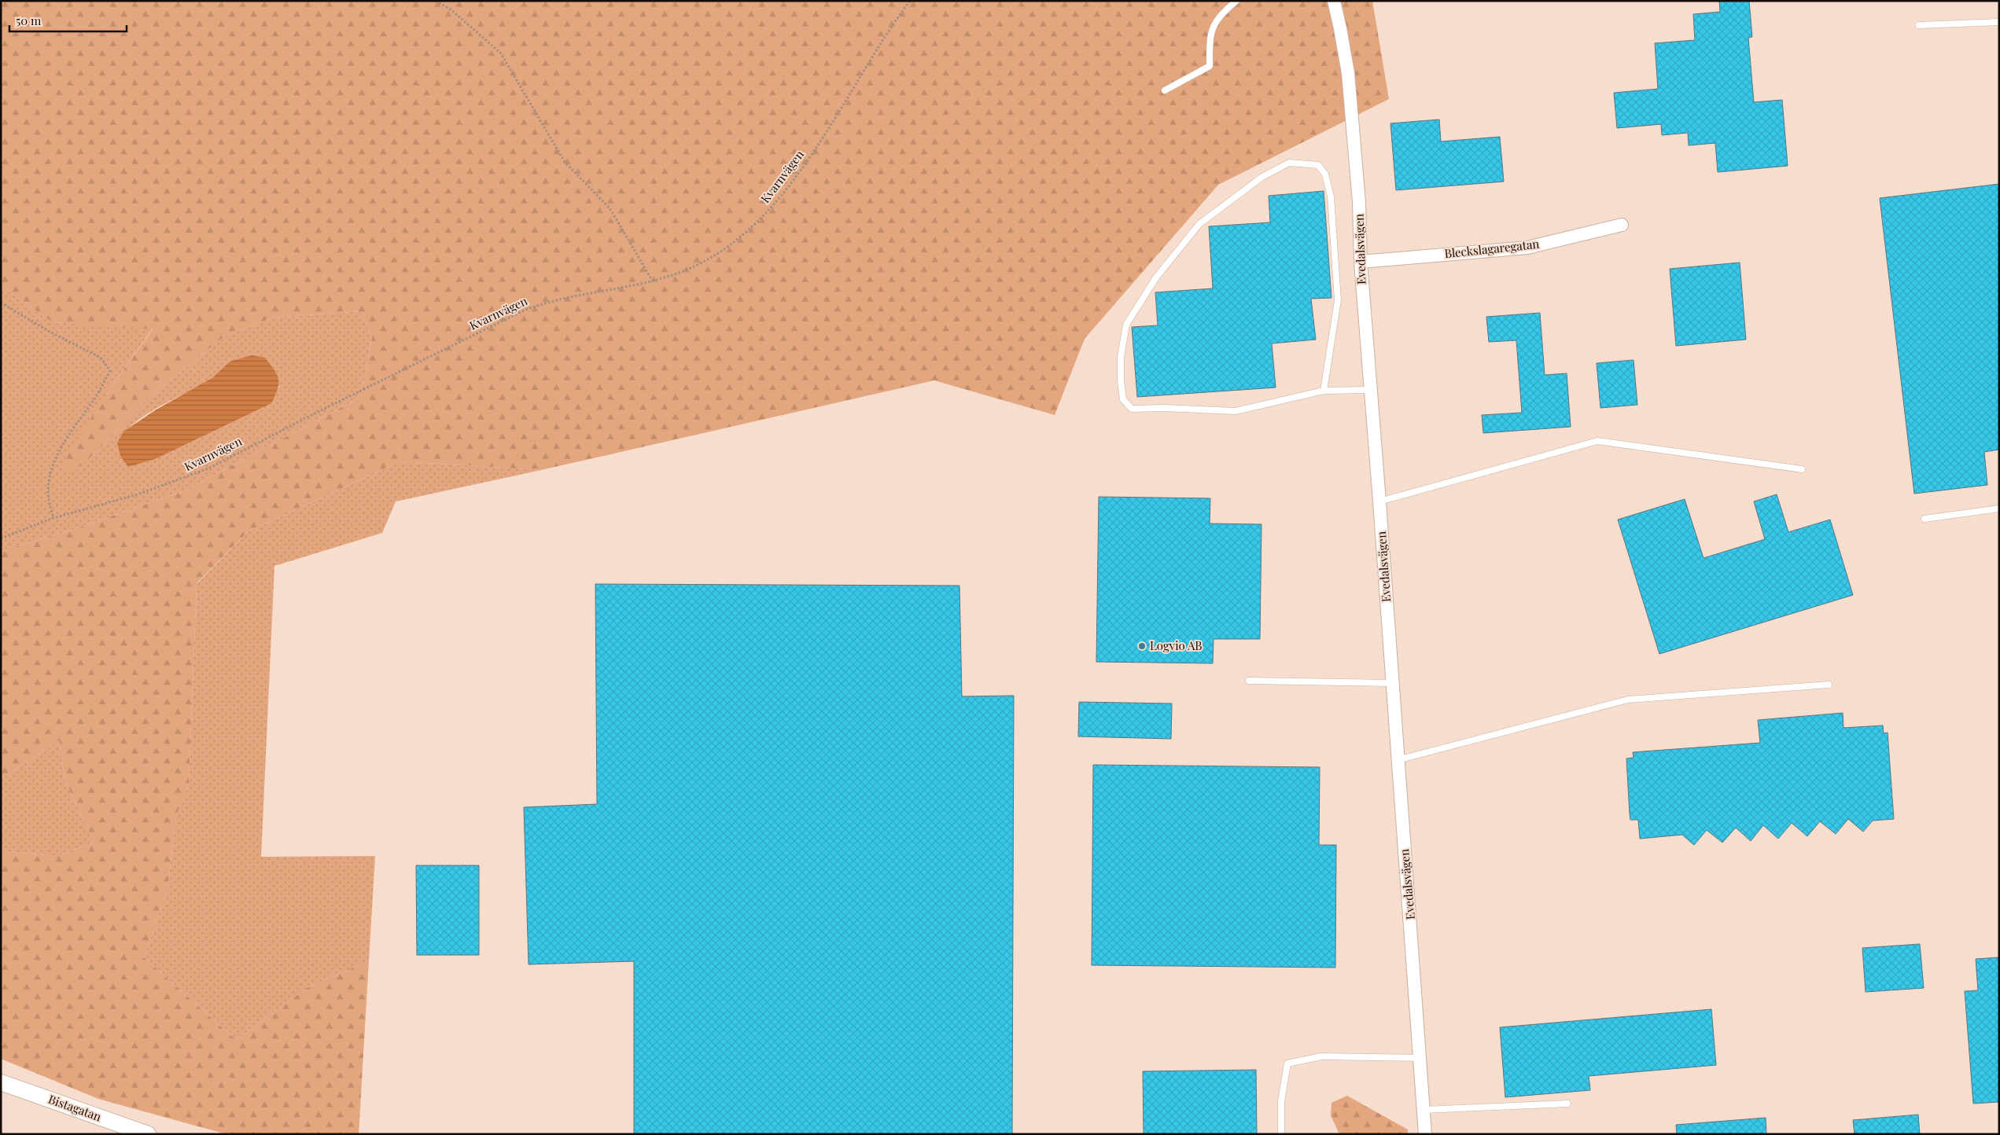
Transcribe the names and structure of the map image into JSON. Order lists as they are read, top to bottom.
{
  "streets": {
    "street": ["Evedalsvägen", "Bleckslagaregatan", "Bistagatan"],
    "path": ["Kvarnvägen"]
  },
  "crossings": [
    ["Evedalsvägen", "Bleckslagaregatan"]
  ],
  "places": ["Logvio AB"],
  "scale_bar": "50 m"
}
